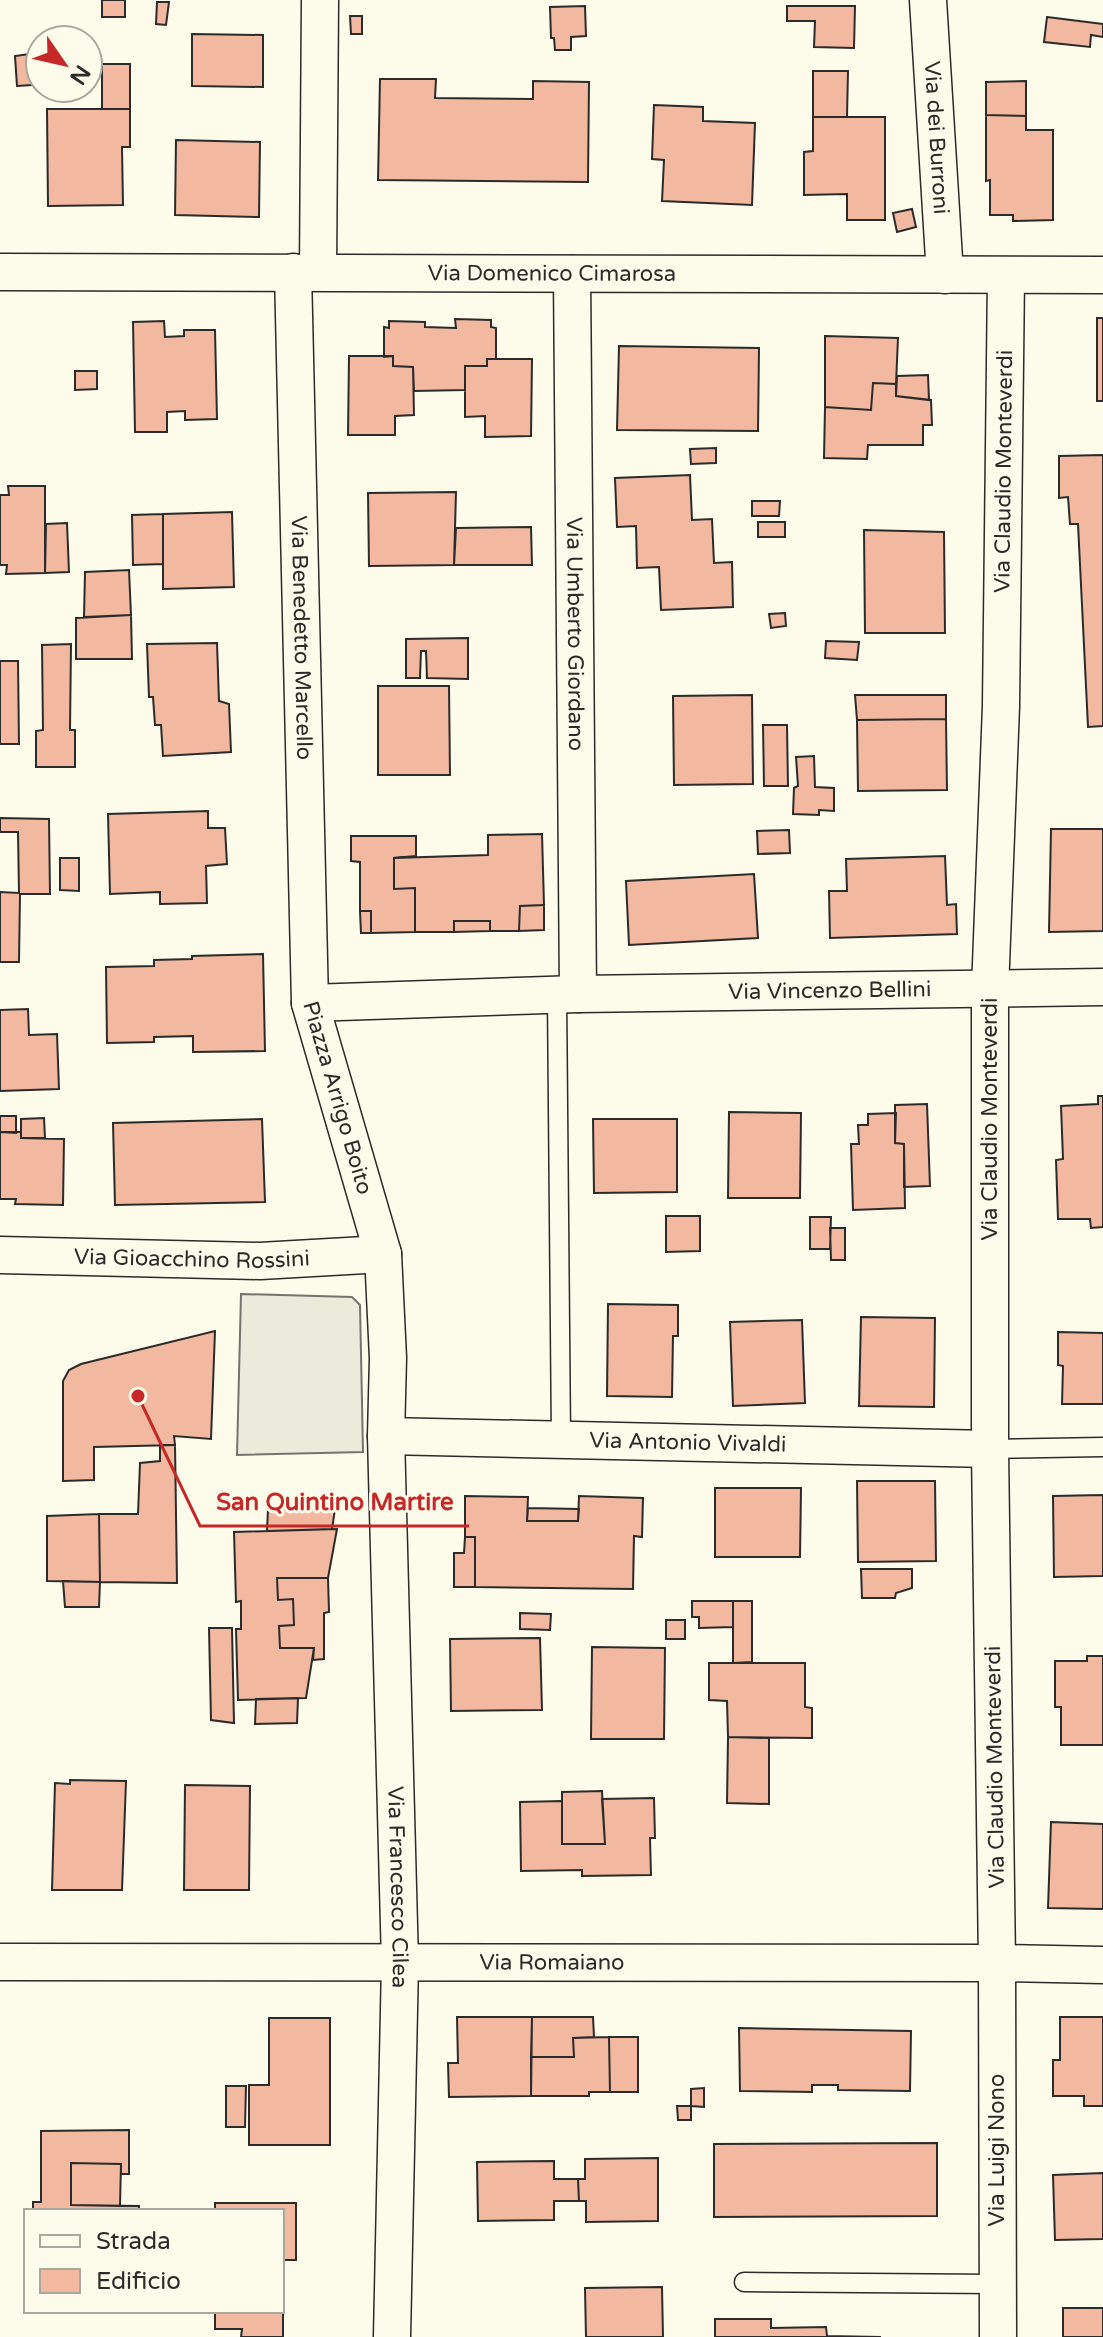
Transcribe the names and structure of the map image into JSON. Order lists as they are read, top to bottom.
{
  "streets": {
    "street": [
      "Via dei Burroni",
      "Via Domenico Cimarosa",
      "Via Claudio Monteverdi",
      "Via Umberto Giordano",
      "Via Benedetto Marcello",
      "Via Vincenzo Bellini",
      "Piazza Arrigo Boito",
      "Via Gioacchino Rossini",
      "Via Antonio Vivaldi",
      "Via Francesco Cilea",
      "Via Romaiano",
      "Via Luigi Nono"
    ]
  },
  "crossings": [
    ["Via dei Burroni", "Via Domenico Cimarosa"],
    ["Via Domenico Cimarosa", "Via Claudio Monteverdi"],
    ["Via Domenico Cimarosa", "Via Umberto Giordano"],
    ["Via Domenico Cimarosa", "Via Benedetto Marcello"],
    ["Via Claudio Monteverdi", "Via Vincenzo Bellini"],
    ["Via Claudio Monteverdi", "Via Antonio Vivaldi"],
    ["Via Claudio Monteverdi", "Via Romaiano"],
    ["Via Claudio Monteverdi", "Via Luigi Nono"],
    ["Via Umberto Giordano", "Via Vincenzo Bellini"],
    ["Via Umberto Giordano", "Piazza Arrigo Boito"],
    ["Via Benedetto Marcello", "Piazza Arrigo Boito"],
    ["Via Vincenzo Bellini", "Piazza Arrigo Boito"],
    ["Piazza Arrigo Boito", "Via Gioacchino Rossini"],
    ["Piazza Arrigo Boito", "Via Antonio Vivaldi"],
    ["Piazza Arrigo Boito", "Via Francesco Cilea"],
    ["Via Antonio Vivaldi", "Via Francesco Cilea"],
    ["Via Francesco Cilea", "Via Romaiano"],
    ["Via Romaiano", "Via Luigi Nono"]
  ],
  "places": ["San Quintino Martire"],
  "legend": ["Strada", "Edificio"],
  "north": "bottom right"
}
